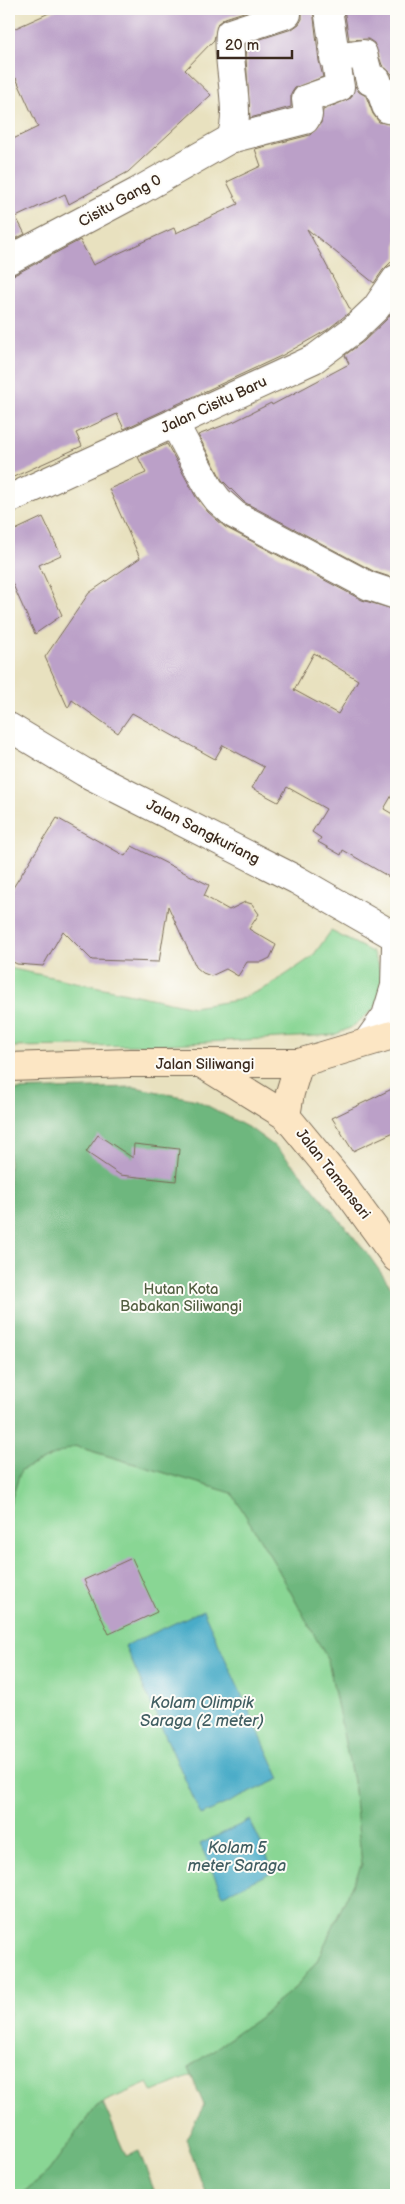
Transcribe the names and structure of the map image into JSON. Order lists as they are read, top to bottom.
{
  "streets": {
    "main road": ["Jalan Siliwangi", "Jalan Tamansari"],
    "street": ["Cisitu Gang 0", "Jalan Cisitu Baru", "Jalan Sangkuriang"]
  },
  "crossings": [
    ["Jalan Siliwangi", "Jalan Tamansari"]
  ],
  "water": ["Kolam Olimpik Saraga (2 meter)", "Kolam 5 meter Saraga"],
  "parks": ["Hutan Kota Babakan Siliwangi"],
  "scale_bar": "20 m"
}
